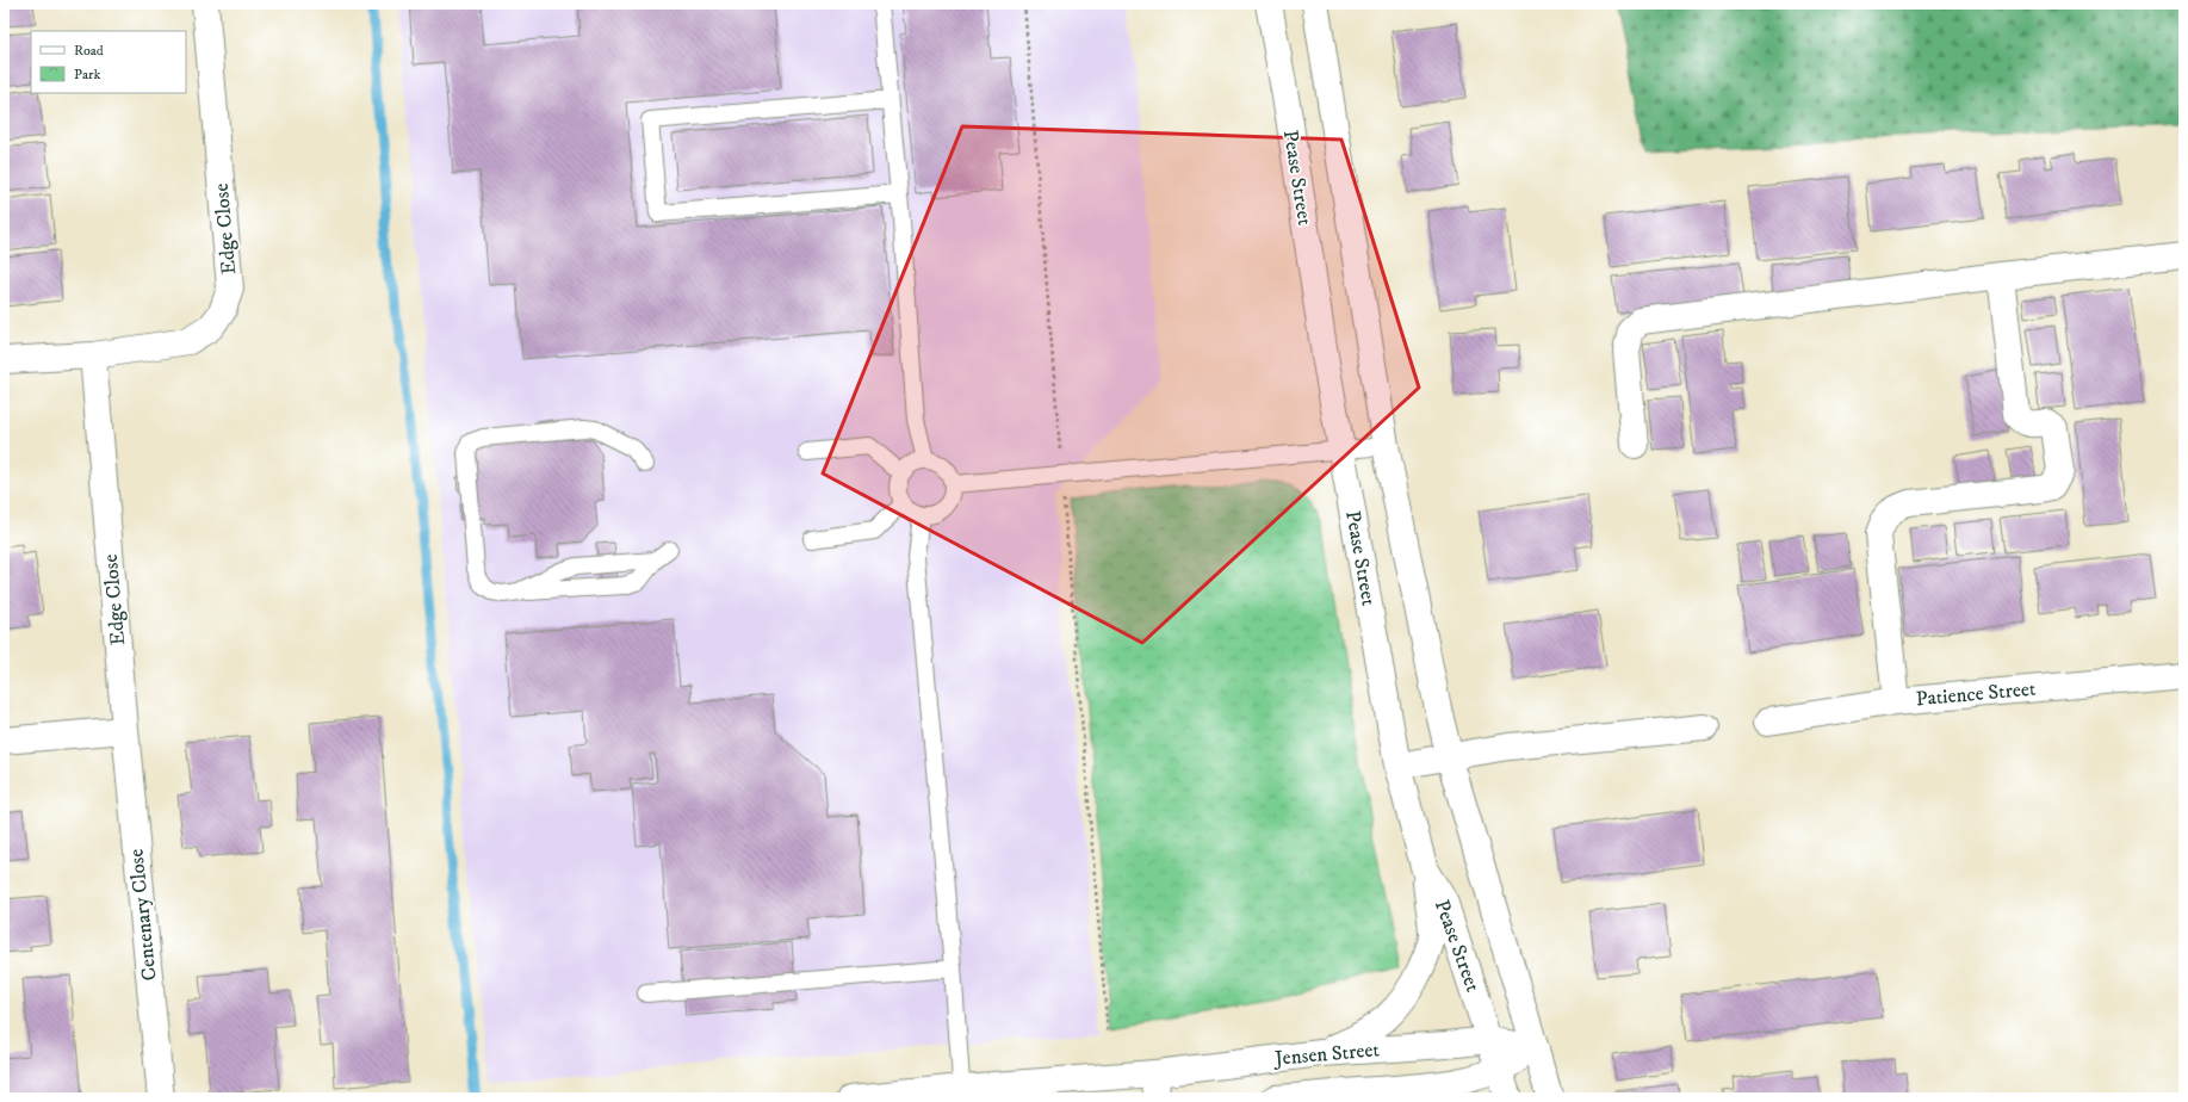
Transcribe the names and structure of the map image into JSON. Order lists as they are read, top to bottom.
{
  "streets": {
    "street": [
      "Pease Street",
      "Edge Close",
      "Patience Street",
      "Centenary Close",
      "Jensen Street"
    ]
  },
  "crossings": [
    ["Pease Street", "Jensen Street"],
    ["Edge Close", "Centenary Close"]
  ],
  "legend": ["Road", "Park"]
}
